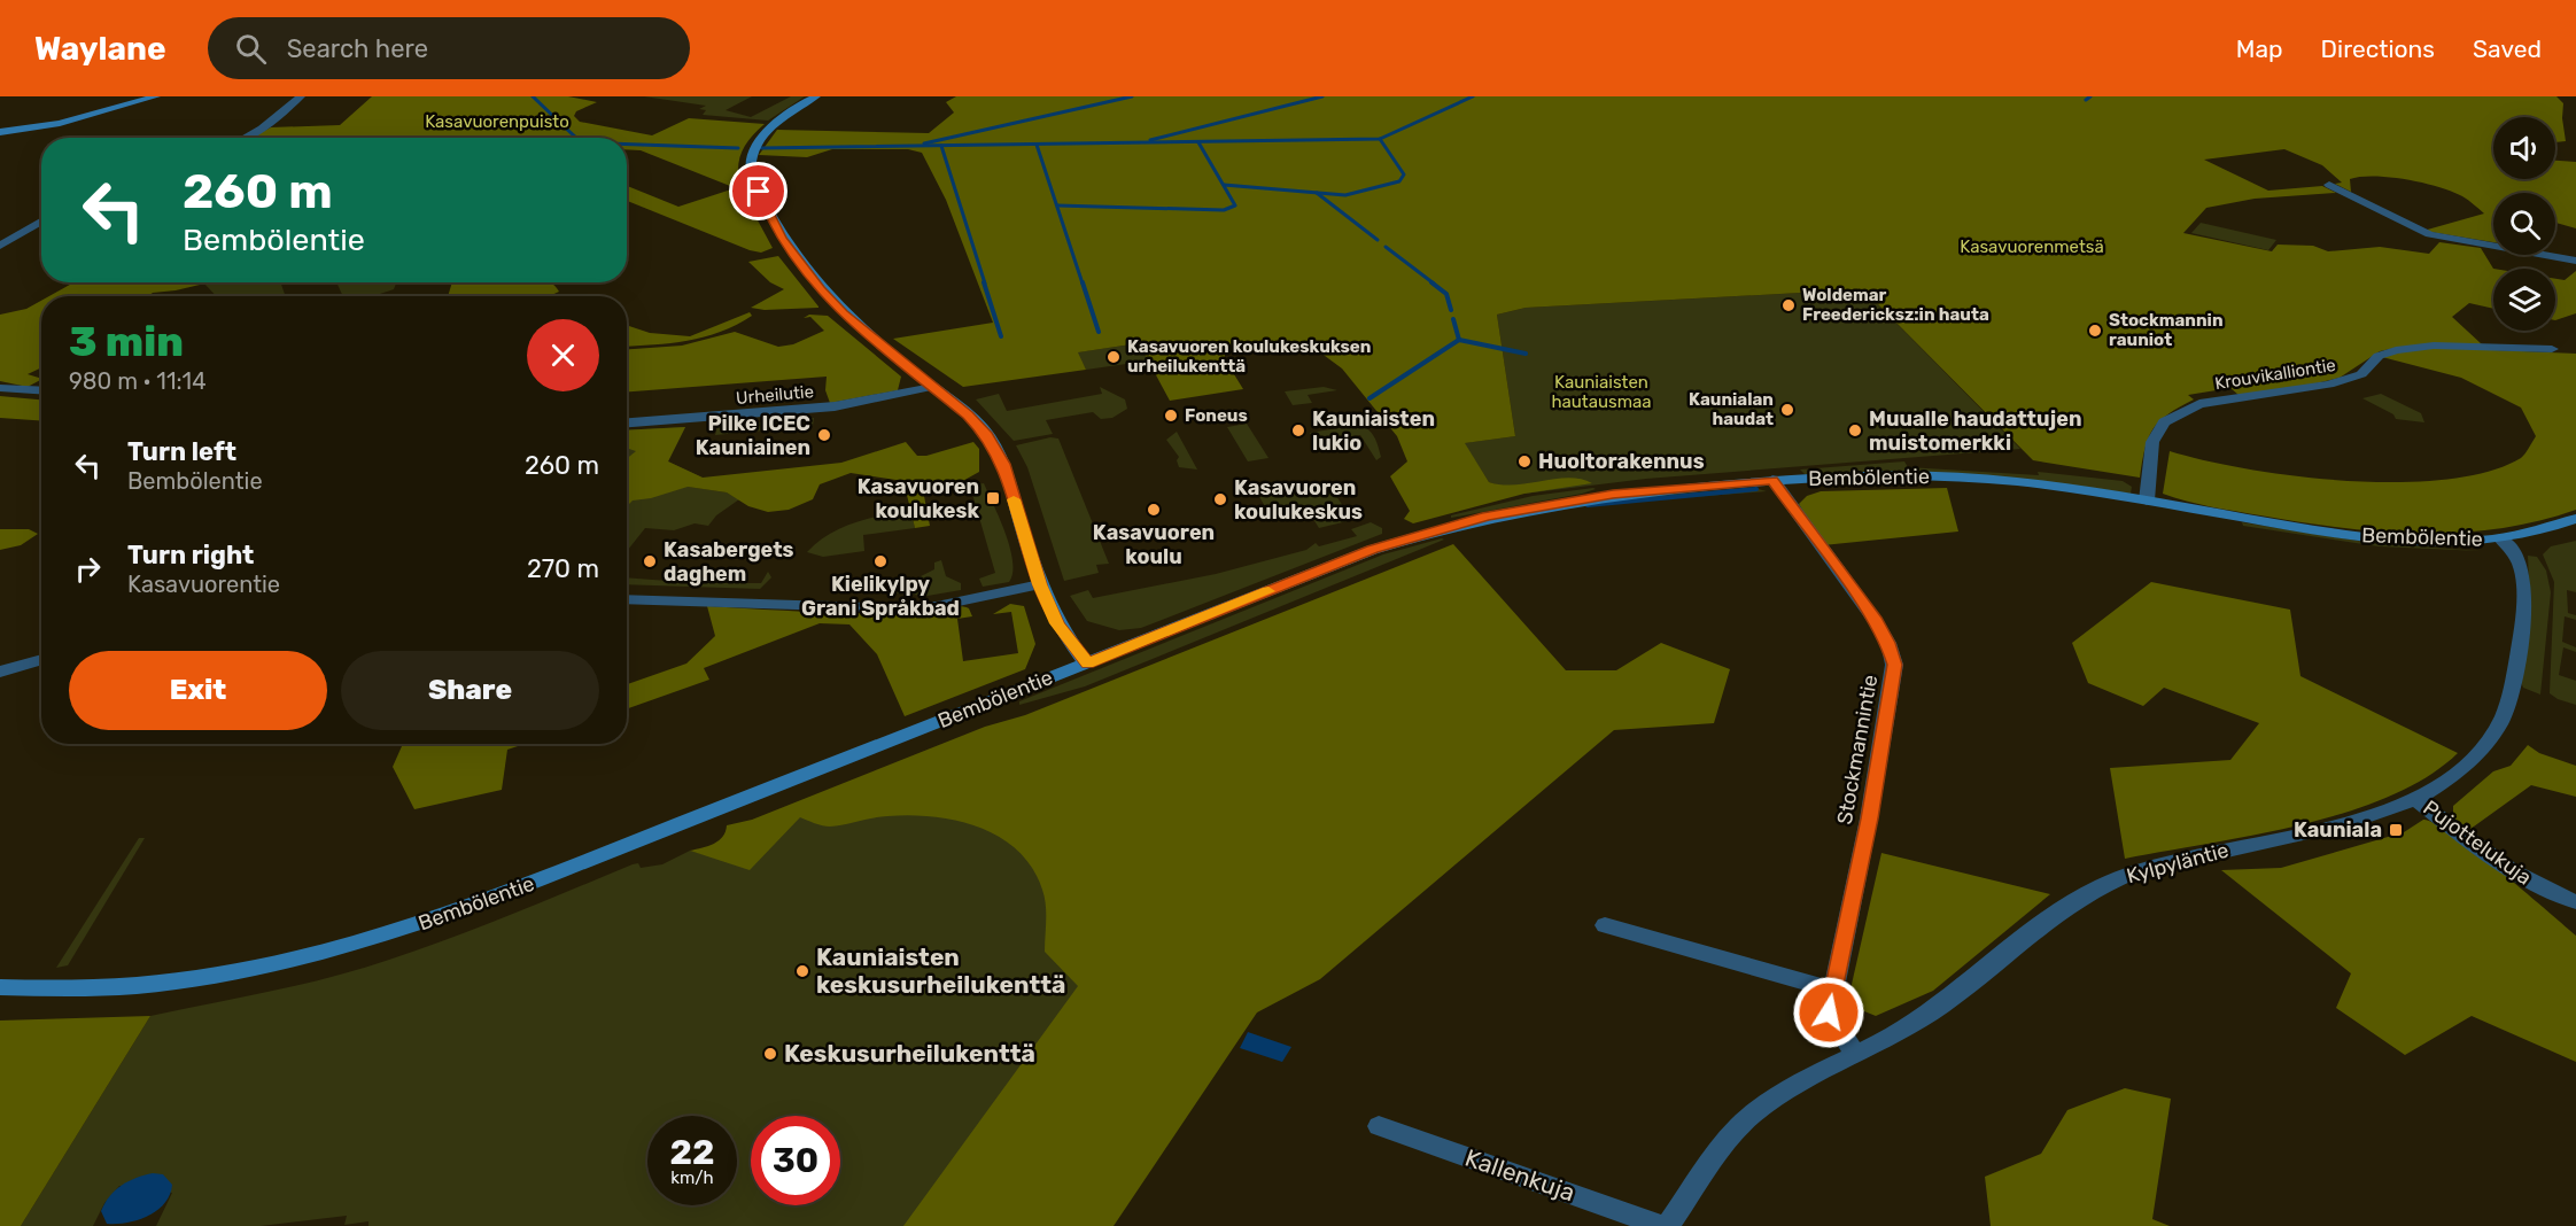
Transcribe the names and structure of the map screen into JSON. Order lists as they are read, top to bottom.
{
  "streets": {
    "main road": ["Bembölentie"],
    "street": [
      "Krouvikalliontie",
      "Urheilutie",
      "Stockmannintie",
      "Pujottelukuja",
      "Kylpyläntie",
      "Kallenkuja"
    ]
  },
  "crossings": [
    ["Krouvikalliontie", "Bembölentie"],
    ["Bembölentie", "Stockmannintie"],
    ["Bembölentie", "Kylpyläntie"],
    ["Stockmannintie", "Kylpyläntie"],
    ["Pujottelukuja", "Kylpyläntie"]
  ],
  "parks": ["Kasavuorenpuisto", "Kasavuorenmetsä", "Kauniaisten hautausmaa"],
  "places": {
    "other": [
      "Woldemar Freedericksz:in hauta",
      "Stockmannin rauniot",
      "Kasavuoren koulukeskuksen urheilukenttä",
      "Kaunialan haudat",
      "Foneus",
      "Kauniaisten lukio",
      "Muualle haudattujen muistomerkki",
      "Pilke ICEC Kauniainen",
      "Huoltorakennus",
      "Kasavuoren koulukeskus",
      "Kasavuoren koulu",
      "Kasabergets daghem",
      "Kielikylpy Grani Språkbad",
      "Kauniaisten keskusurheilukenttä",
      "Keskusurheilukenttä"
    ],
    "transit": ["Kasavuoren koulukesk", "Kauniala"]
  },
  "page": {
    "header": "Waylane",
    "search": "Search here",
    "nav": ["Map", "Directions", "Saved"],
    "turn": ["260 m", "Bembölentie"],
    "heading": ["3 min", "980 m · 11:14"],
    "list": [
      {
        "name": "Turn left",
        "note": "Bembölentie",
        "value": "260 m"
      },
      {
        "name": "Turn right",
        "note": "Kasavuorentie",
        "value": "270 m"
      }
    ],
    "buttons": ["Exit", "Share"],
    "speed": "22 km/h",
    "limit": "30"
  }
}
